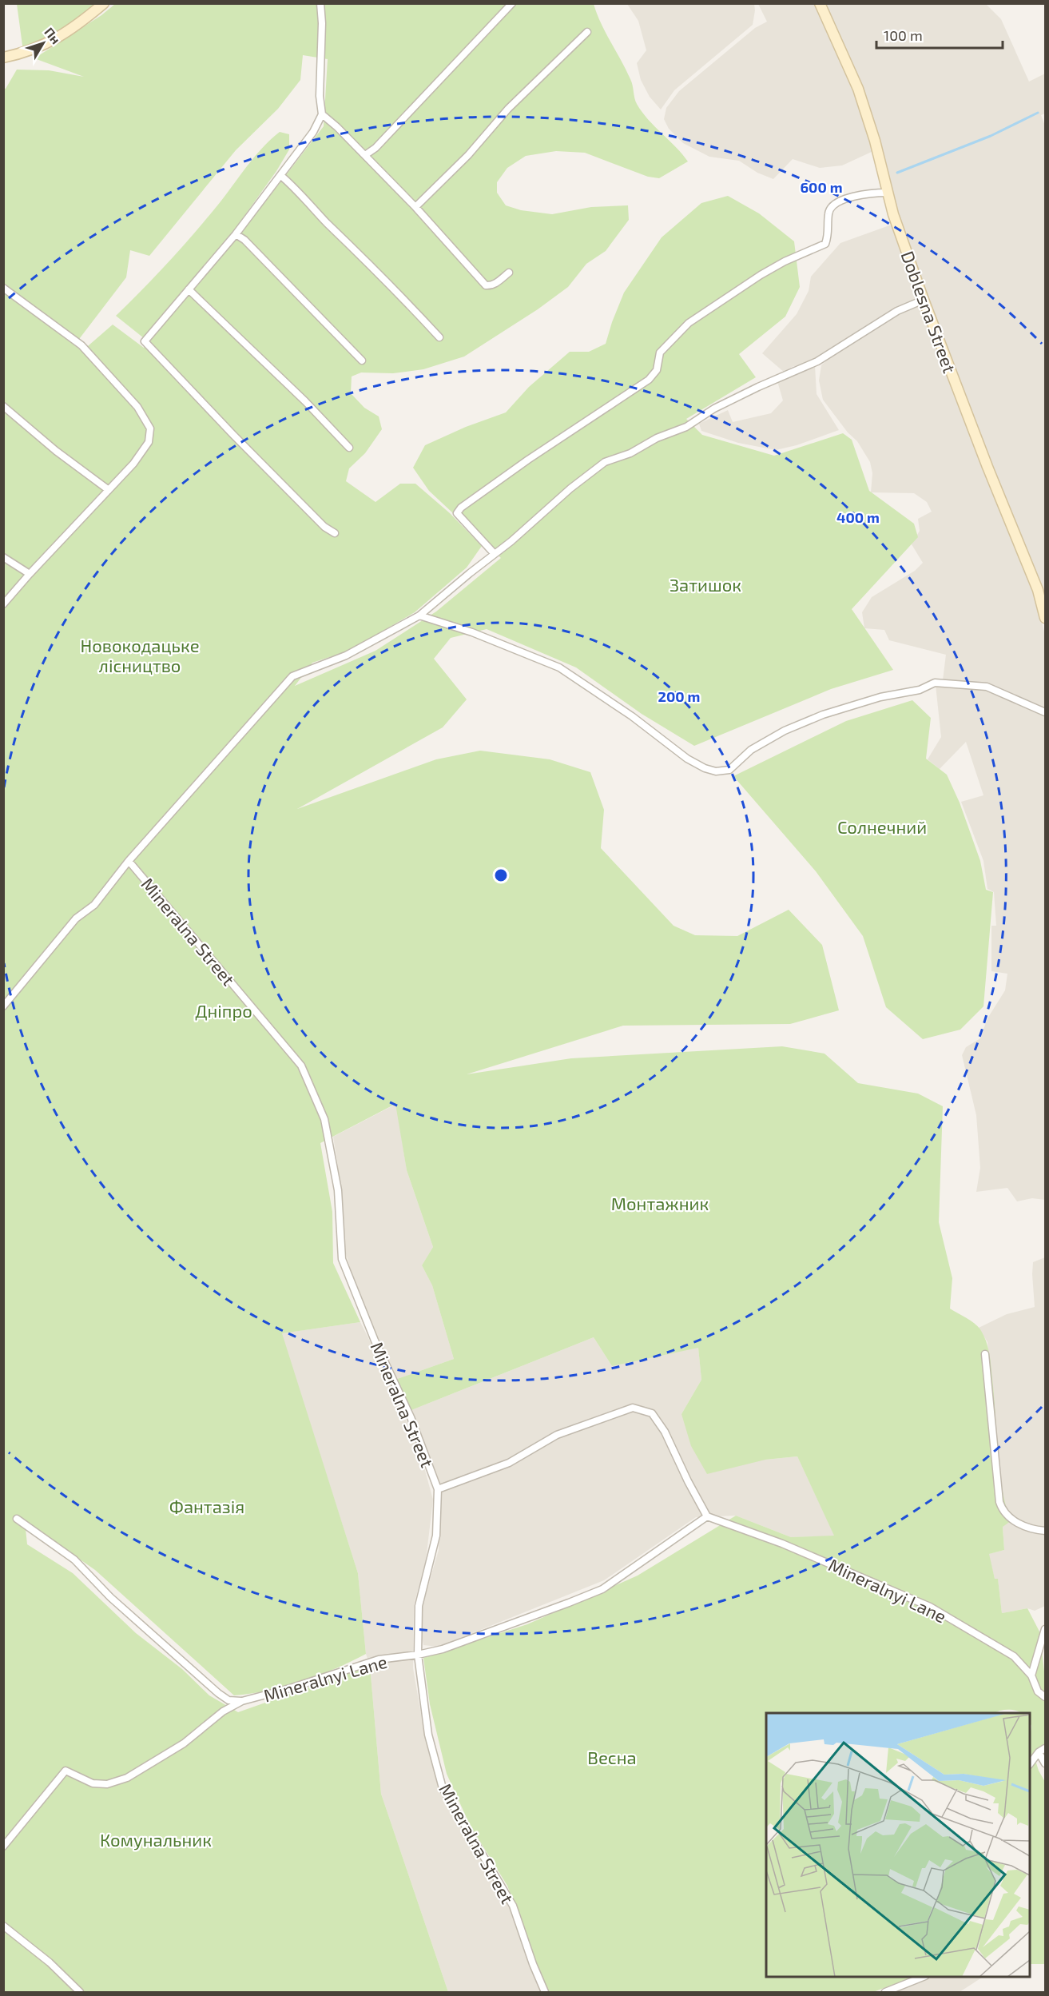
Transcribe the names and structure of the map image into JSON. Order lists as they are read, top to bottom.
{
  "streets": {
    "street": ["Doblesna Street", "Mineralna Street", "Mineralnyi Lane"]
  },
  "crossings": [
    ["Mineralna Street", "Mineralnyi Lane"]
  ],
  "parks": [
    "Затишок",
    "Новокодацьке лісництво",
    "Солнечний",
    "Дніпро",
    "Монтажник",
    "Фантазія",
    "Весна",
    "Комунальник"
  ],
  "scale_bar": "100 m",
  "north": "top right",
  "rings": ["600 m", "400 m", "200 m"]
}
